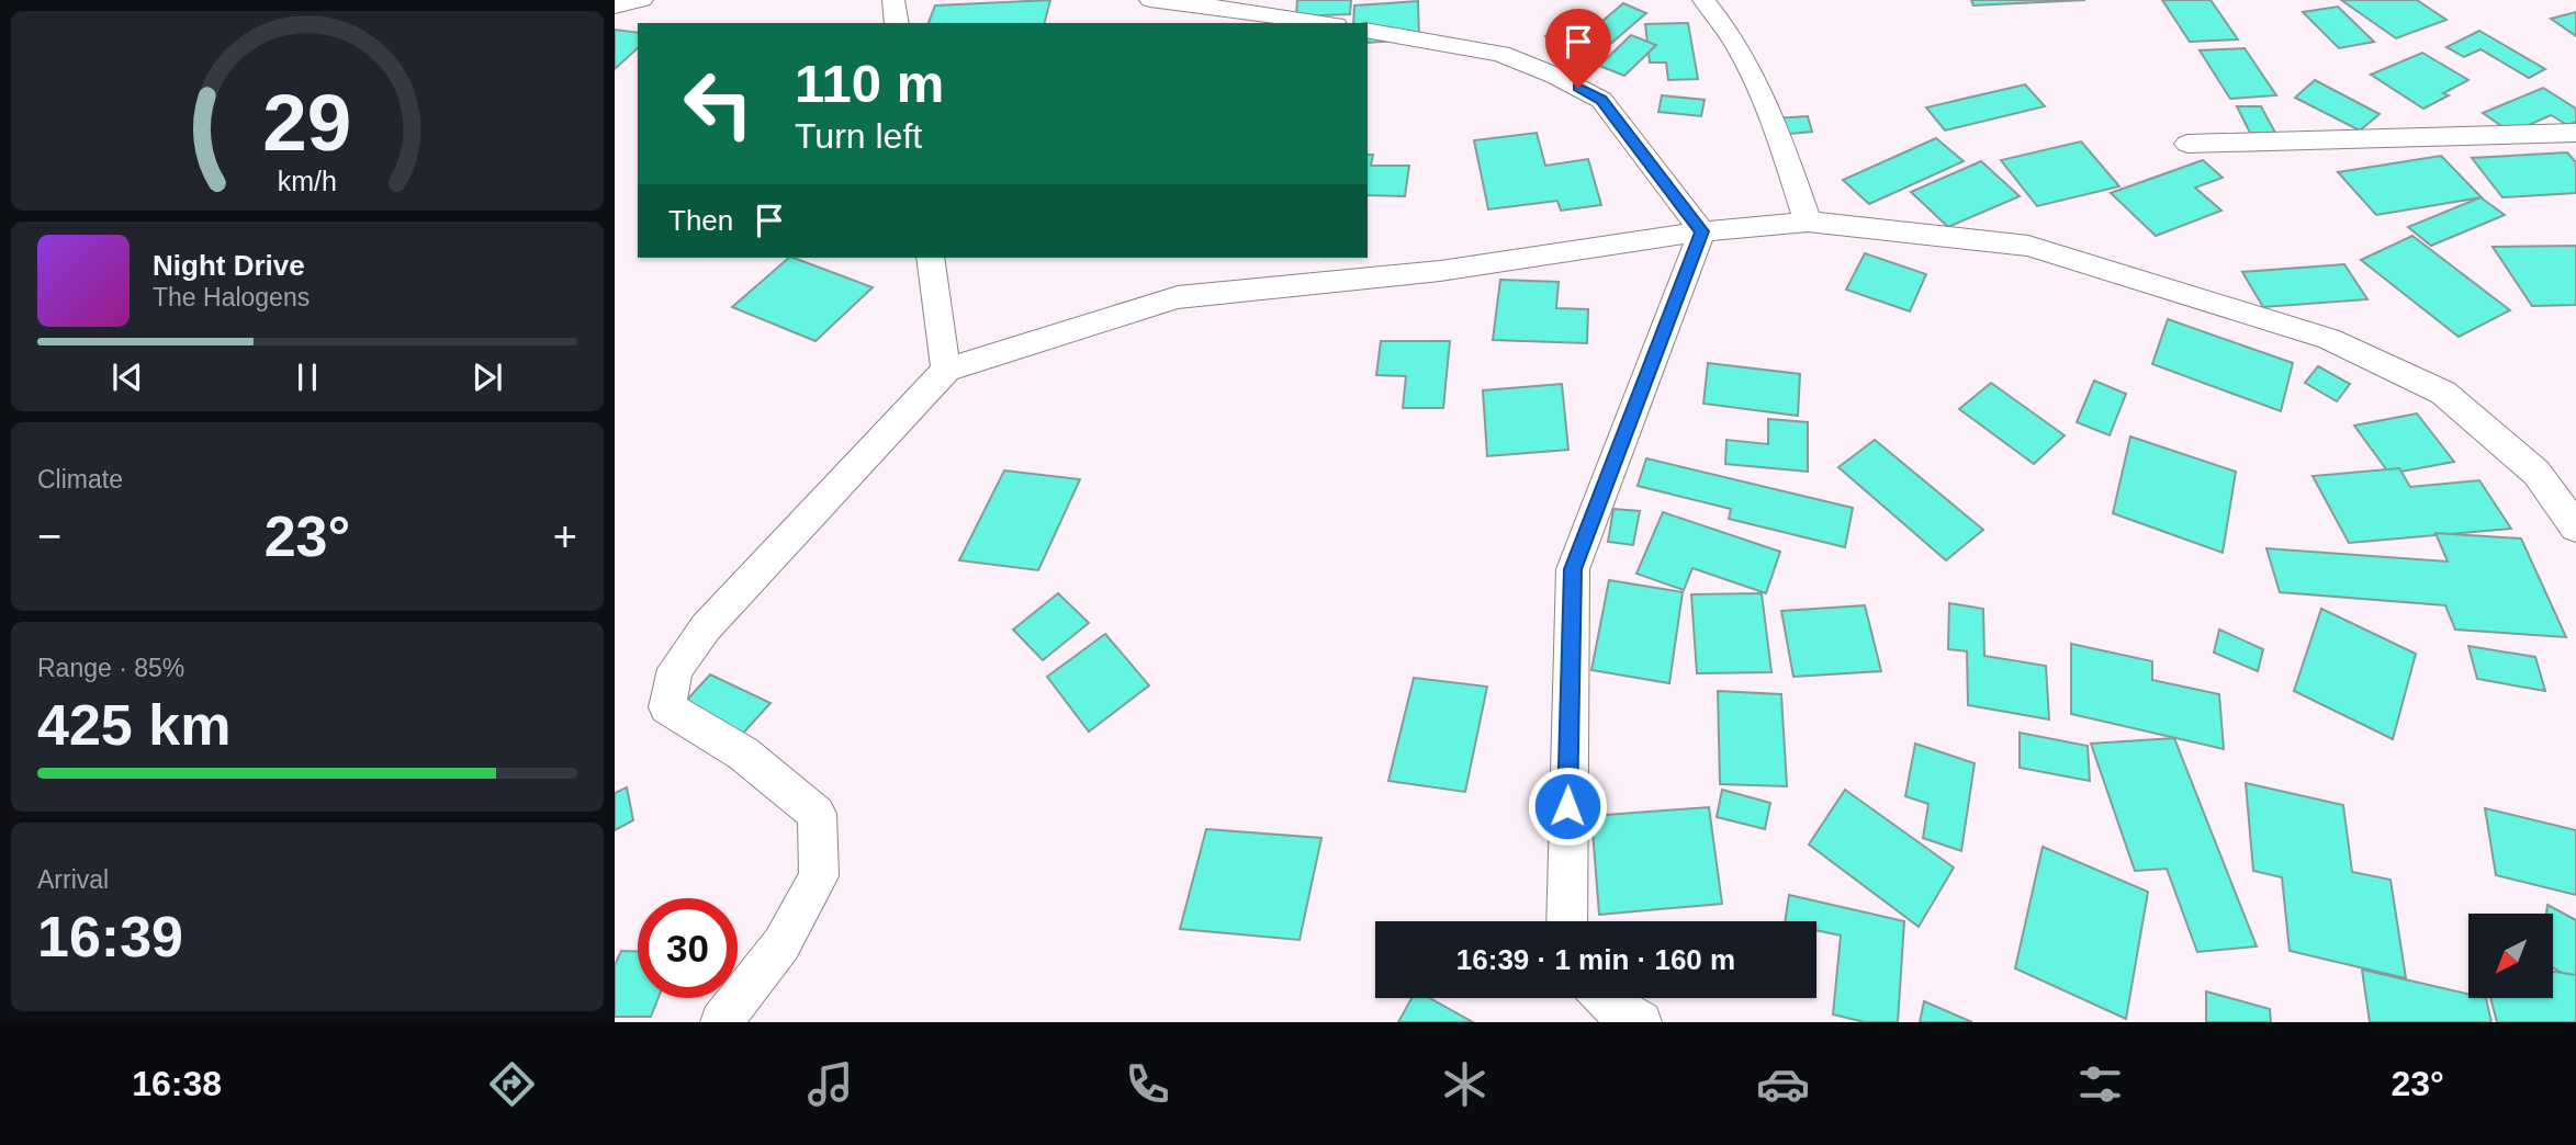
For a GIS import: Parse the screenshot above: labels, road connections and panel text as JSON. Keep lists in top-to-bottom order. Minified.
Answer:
{"north":"bottom left","page":{"turn":["110 m","Turn left"],"then":"Then","song":["Night Drive","The Halogens"],"tile":["Climate",["Range · 85%","425 km"],["Arrival","16:39"]],"heat":["−","23°","+"],"limit":"30","trip":"16:39 · 1 min · 160 m","tabs":["16:38","23°"],"gauge":["29","km/h"]}}
